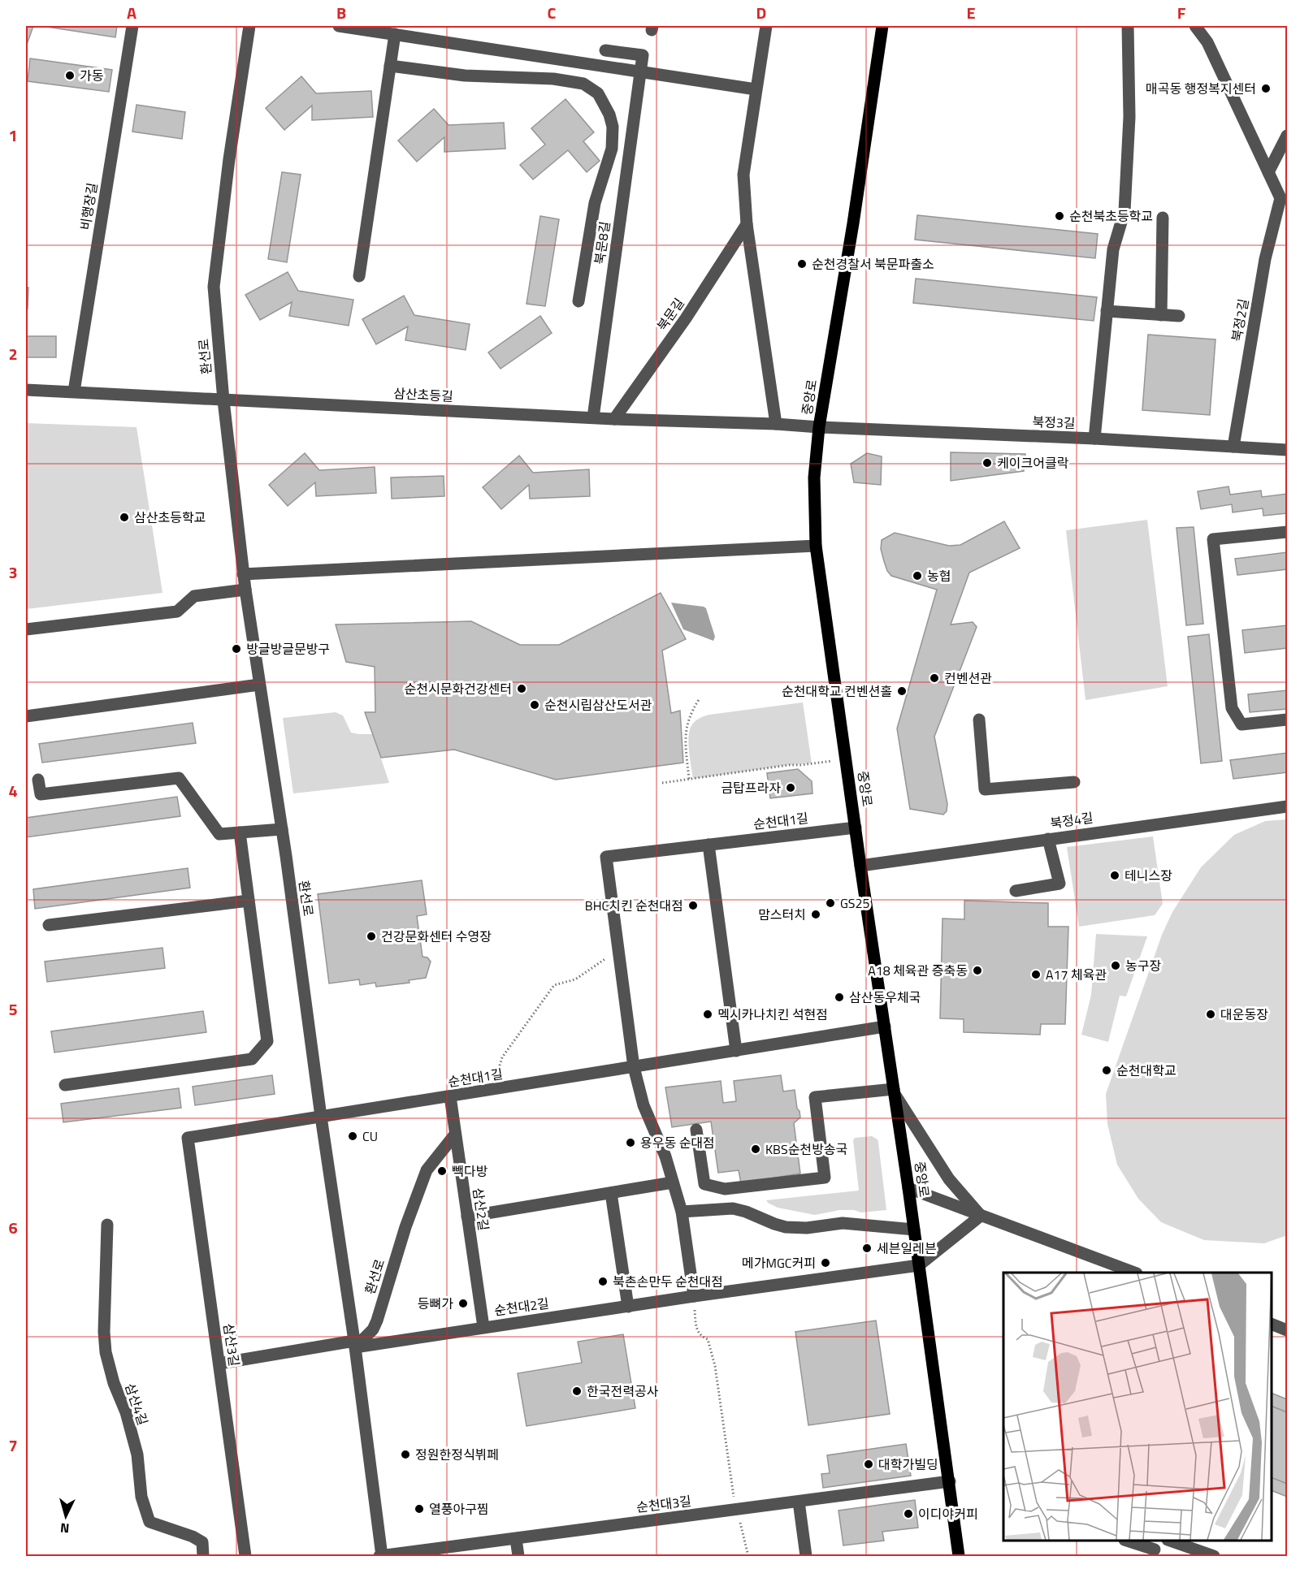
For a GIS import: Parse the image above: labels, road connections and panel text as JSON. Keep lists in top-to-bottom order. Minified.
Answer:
{"streets":{"main road":["중앙로"],"street":["비행장길","북문8길","북문길","북정2길","환선로","삼산초등길","북정3길","북정4길","순천대1길","삼산2길","순천대2길","삼산3길","삼산4길","순천대3길"]},"crossings":[["비행장길","삼산초등길"],["북문8길","삼산초등길"],["북문길","삼산초등길"],["북정2길","북정3길"],["환선로","삼산초등길"],["환선로","순천대1길"],["환선로","삼산2길"],["환선로","순천대2길"],["환선로","삼산3길"],["환선로","순천대3길"],["삼산초등길","중앙로"],["삼산초등길","북정3길"],["중앙로","북정3길"],["중앙로","북정4길"],["중앙로","순천대1길"],["중앙로","순천대2길"],["중앙로","순천대3길"],["순천대1길","삼산2길"],["순천대1길","삼산3길"],["삼산2길","순천대2길"]],"places":["가동","매곡동 행정복지센터","순천북초등학교","순천경찰서 북문파출소","케이크어클락","삼산초등학교","농협","방글방글문방구","컨벤션관","순천시문화건강센터","순천대학교 컨벤션홀","순천시립삼산도서관","금탑프라자","테니스장","GS25","BHC치킨 순천대점","맘스터치","건강문화센터 수영장","농구장","A18 체육관 증축동","A17 체육관","삼산동우체국","멕시카나치킨 석현점","대운동장","순천대학교","CU","용우동 순대점","KBS순천방송국","빽다방","세븐일레븐","메가MGC커피","북촌손만두 순천대점","등뼈가","한국전력공사","정원한정식뷔페","대학가빌딩","열풍아구찜","이디야커피"],"north":"bottom","grid":{"columns":["A","B","C","D","E","F"],"rows":["1","2","3","4","5","6","7"]}}
